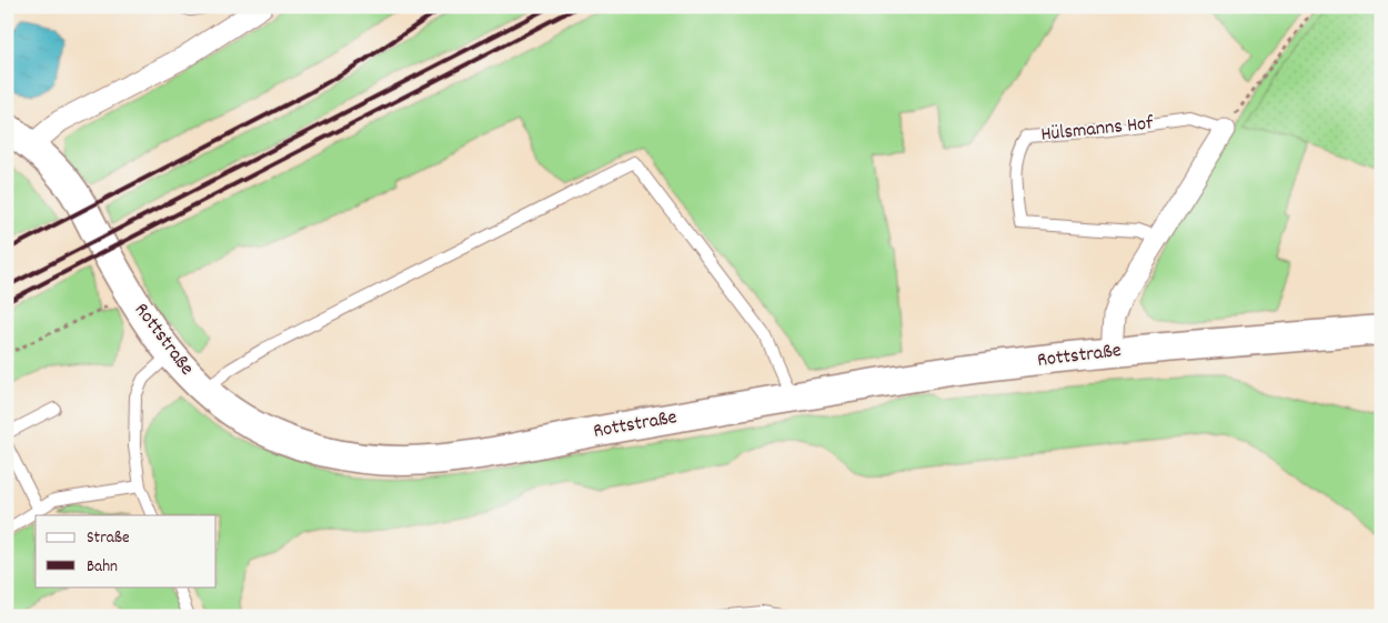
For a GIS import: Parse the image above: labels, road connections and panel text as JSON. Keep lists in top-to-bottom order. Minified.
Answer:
{"streets":{"street":["Rottstraße"],"lane":["Hülsmanns Hof"]},"legend":["Straße","Bahn"]}
